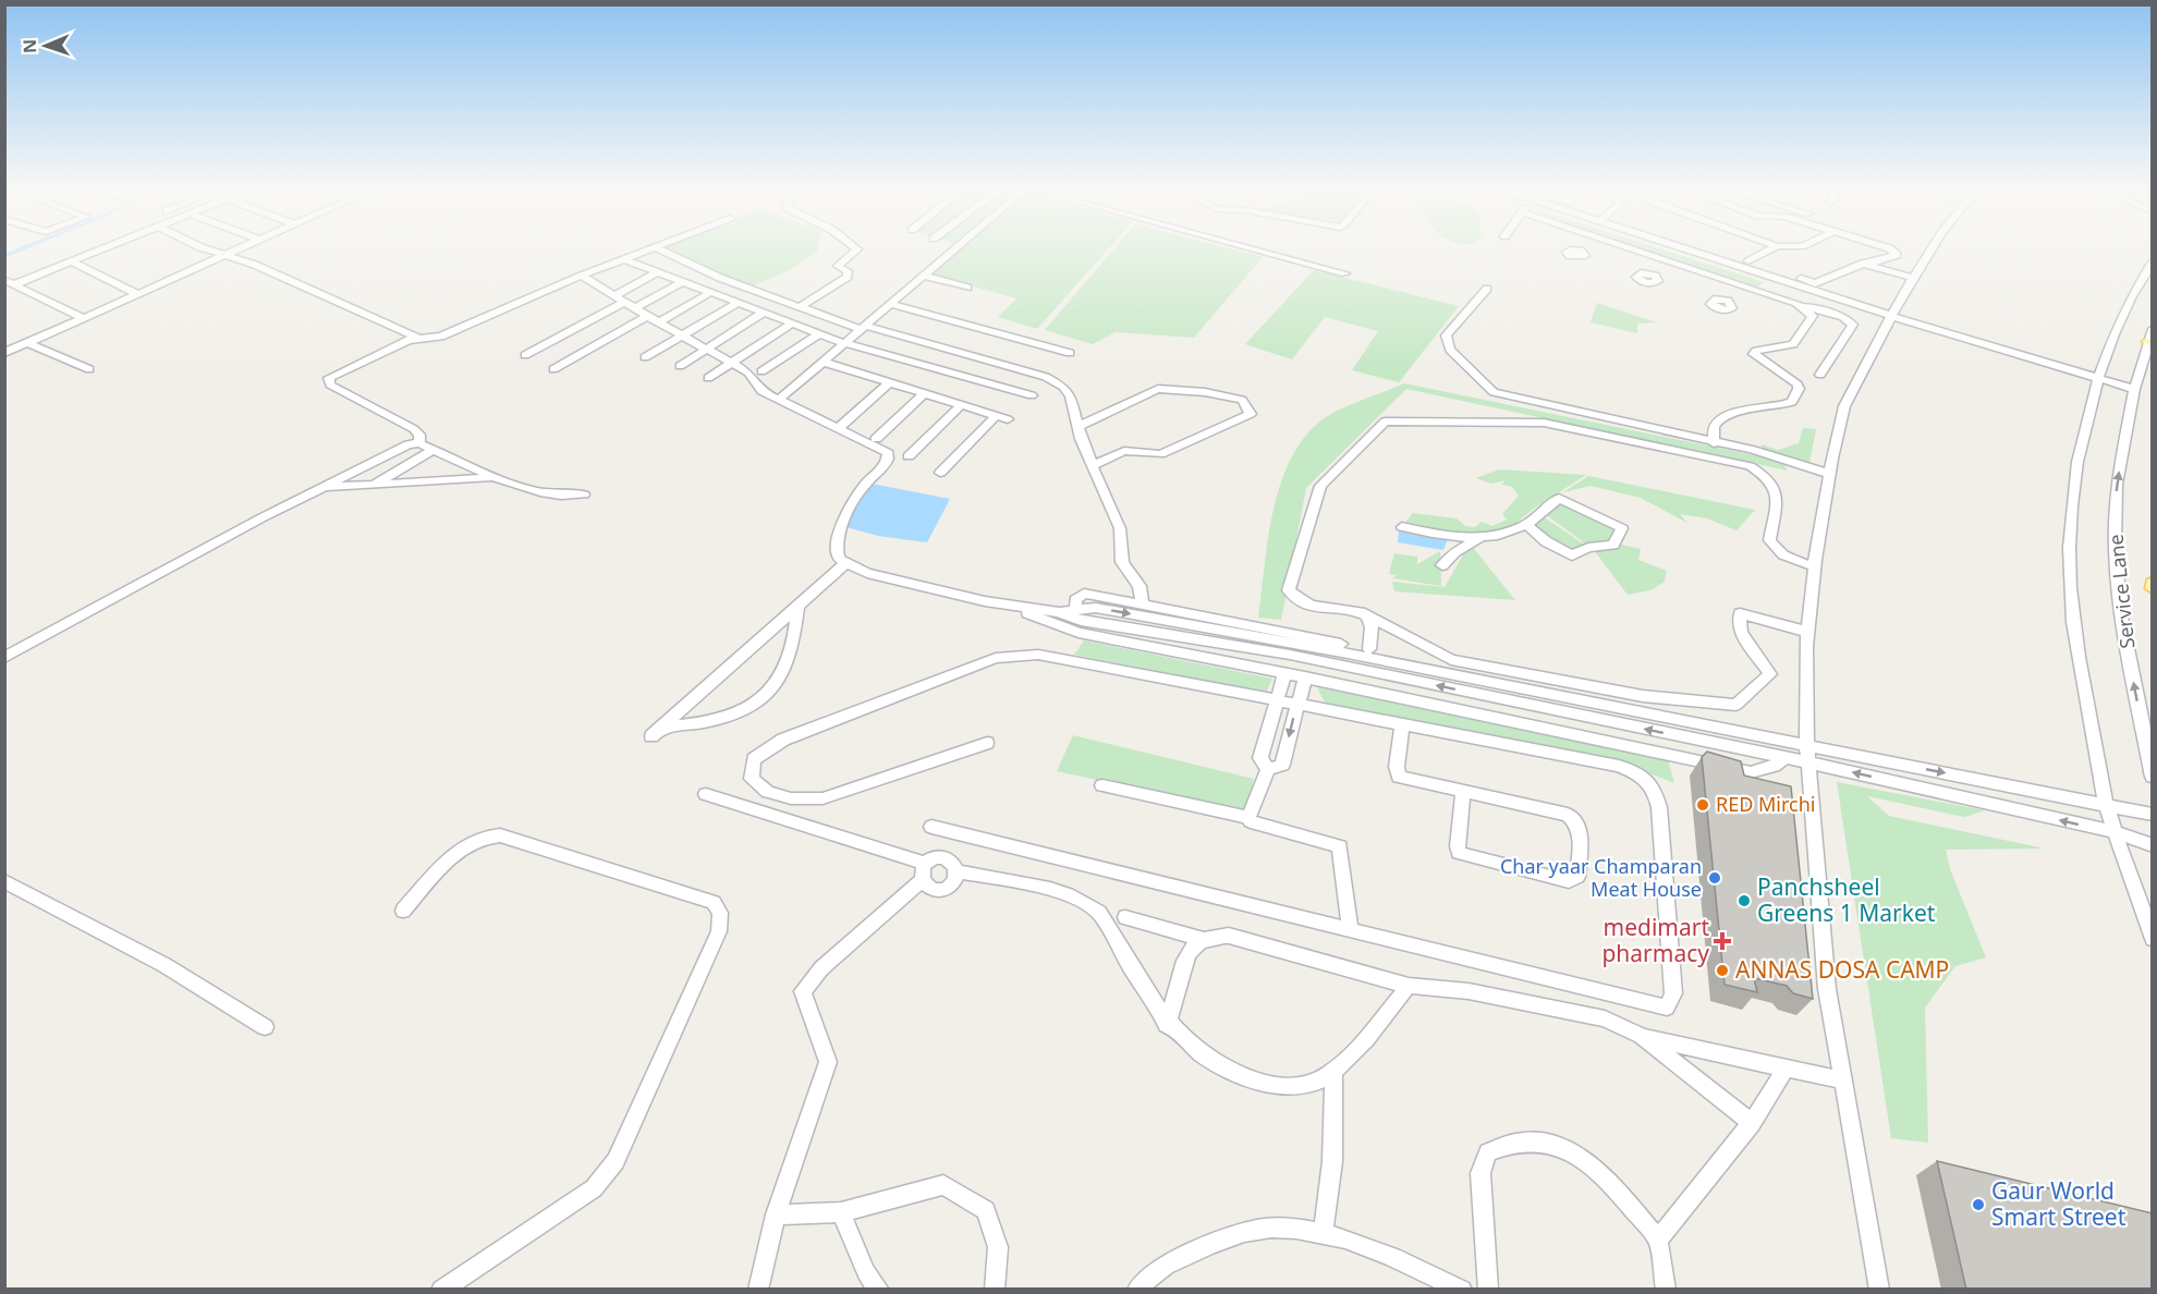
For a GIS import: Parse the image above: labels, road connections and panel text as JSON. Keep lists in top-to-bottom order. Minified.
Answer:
{"streets":{"street":["Service Lane"]},"places":{"other":["RED Mirchi","Char yaar Champaran Meat House","Panchsheel Greens 1 Market","ANNAS DOSA CAMP","Gaur World Smart Street"],"health":["medimart pharmacy"]},"north":"left"}
